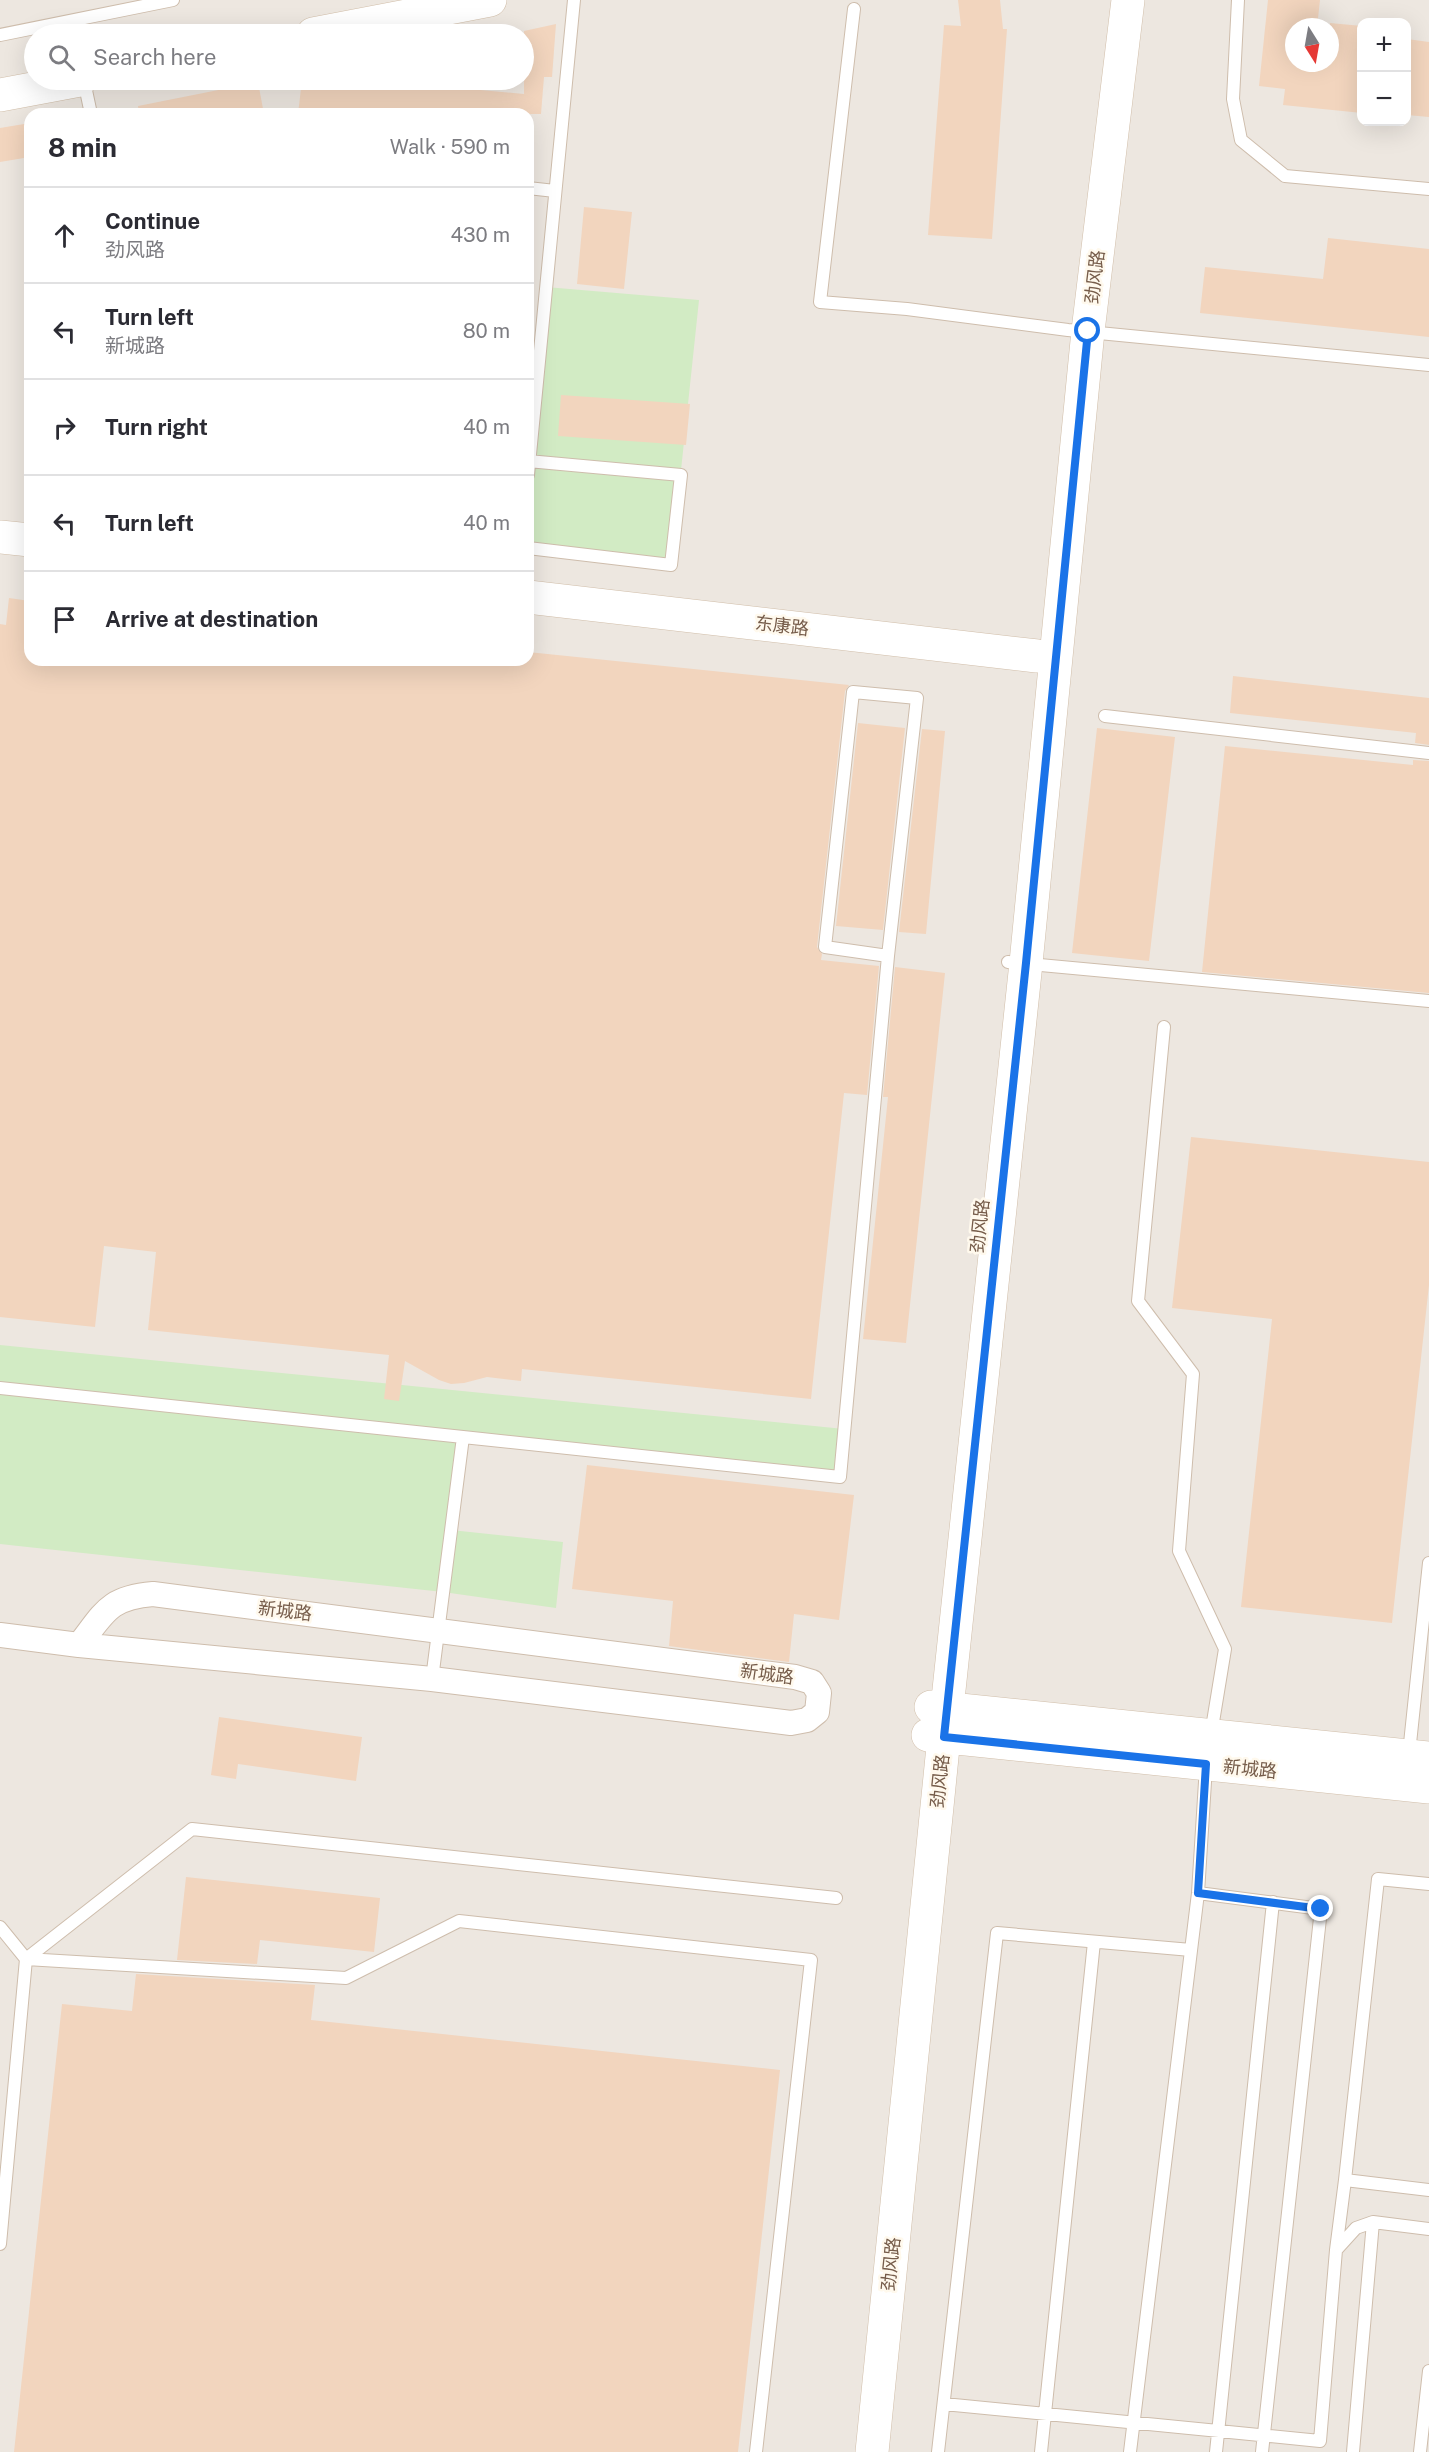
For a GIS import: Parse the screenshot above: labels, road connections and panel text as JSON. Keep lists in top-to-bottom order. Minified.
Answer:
{"streets":{"street":["劲风路","东康路","新城路"]},"crossings":[["劲风路","东康路"],["劲风路","新城路"]],"north":"bottom","page":{"map_buttons":["+","−"],"search":"Search here","heading":["8 min","Walk · 590 m"],"list":[["Continue","劲风路","430 m"],["Turn left","新城路","80 m"],["Turn right","40 m"],["Turn left","40 m"],"Arrive at destination"]}}
